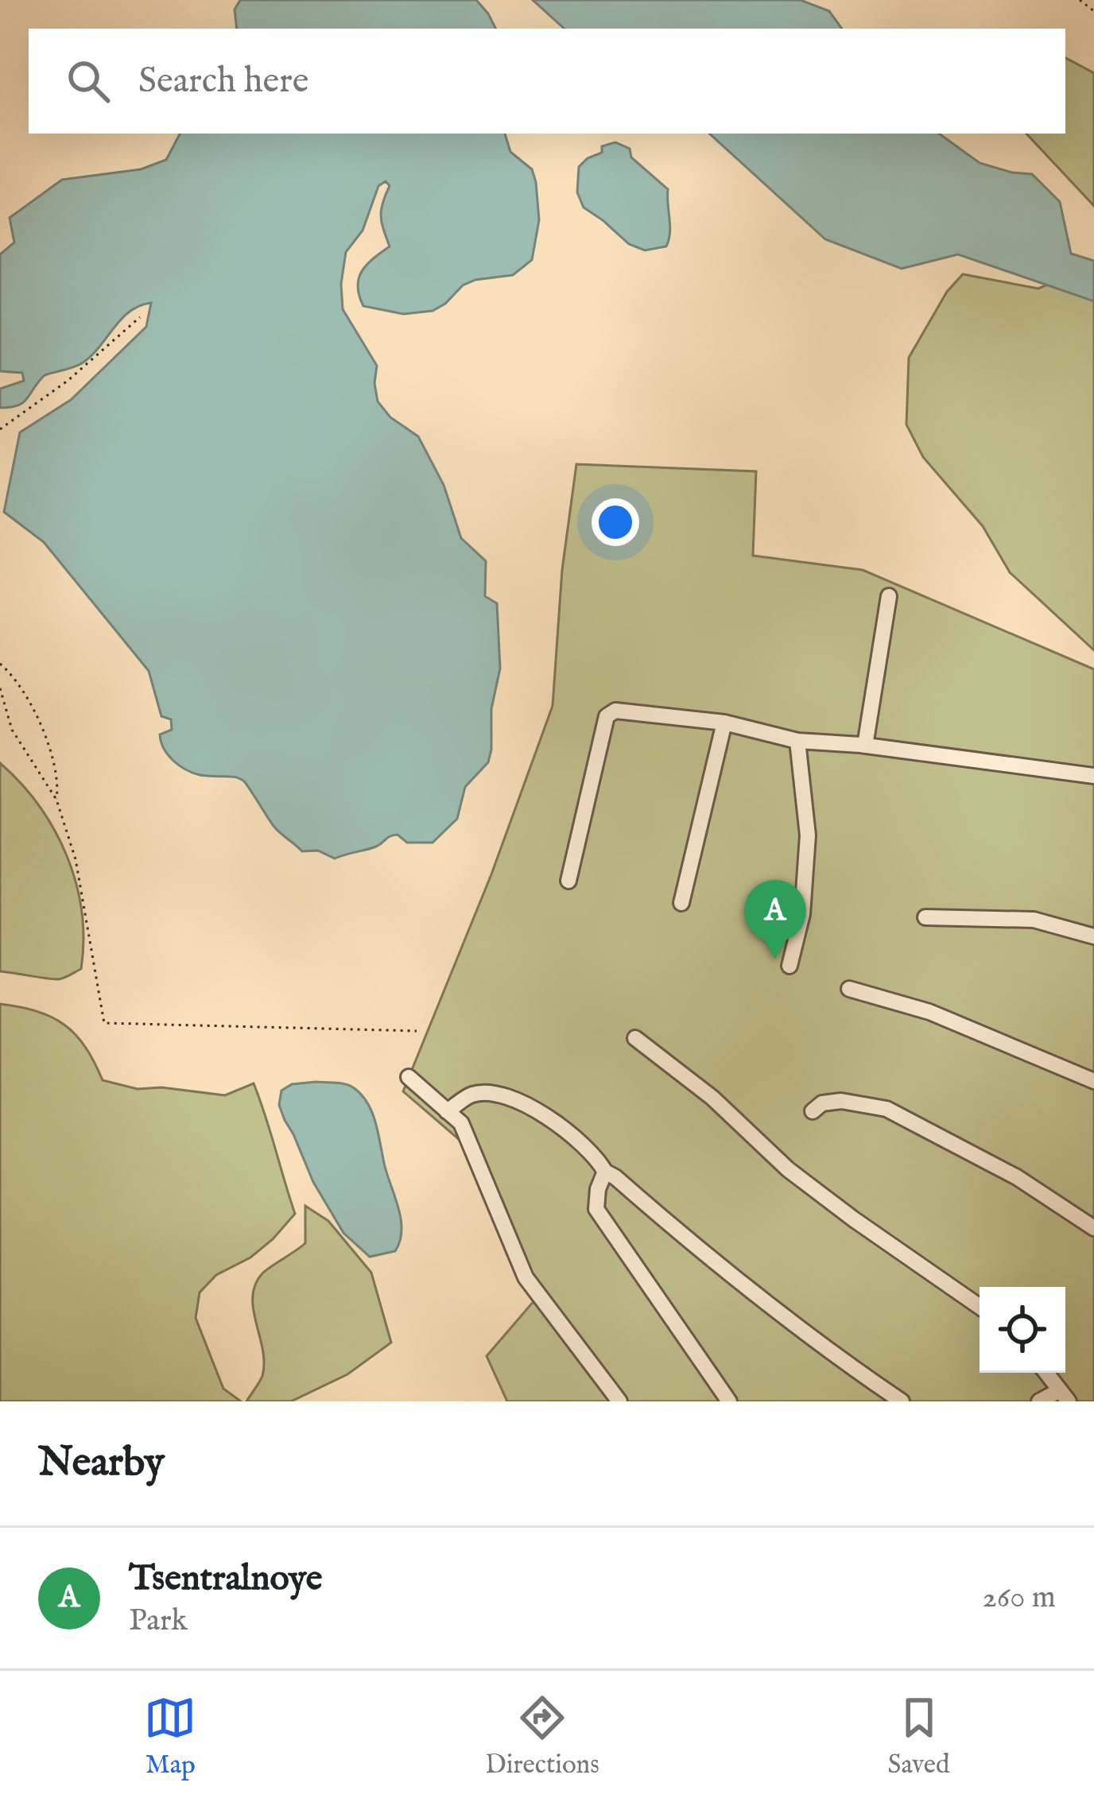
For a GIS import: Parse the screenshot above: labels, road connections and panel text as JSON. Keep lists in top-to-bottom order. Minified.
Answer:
{"page":{"search":"Search here","pins":"A","heading":"Nearby","list":[{"mark":"A","name":"Tsentralnoye","note":"Park","value":"260 m"}],"nav":["Map","Directions","Saved"]}}
